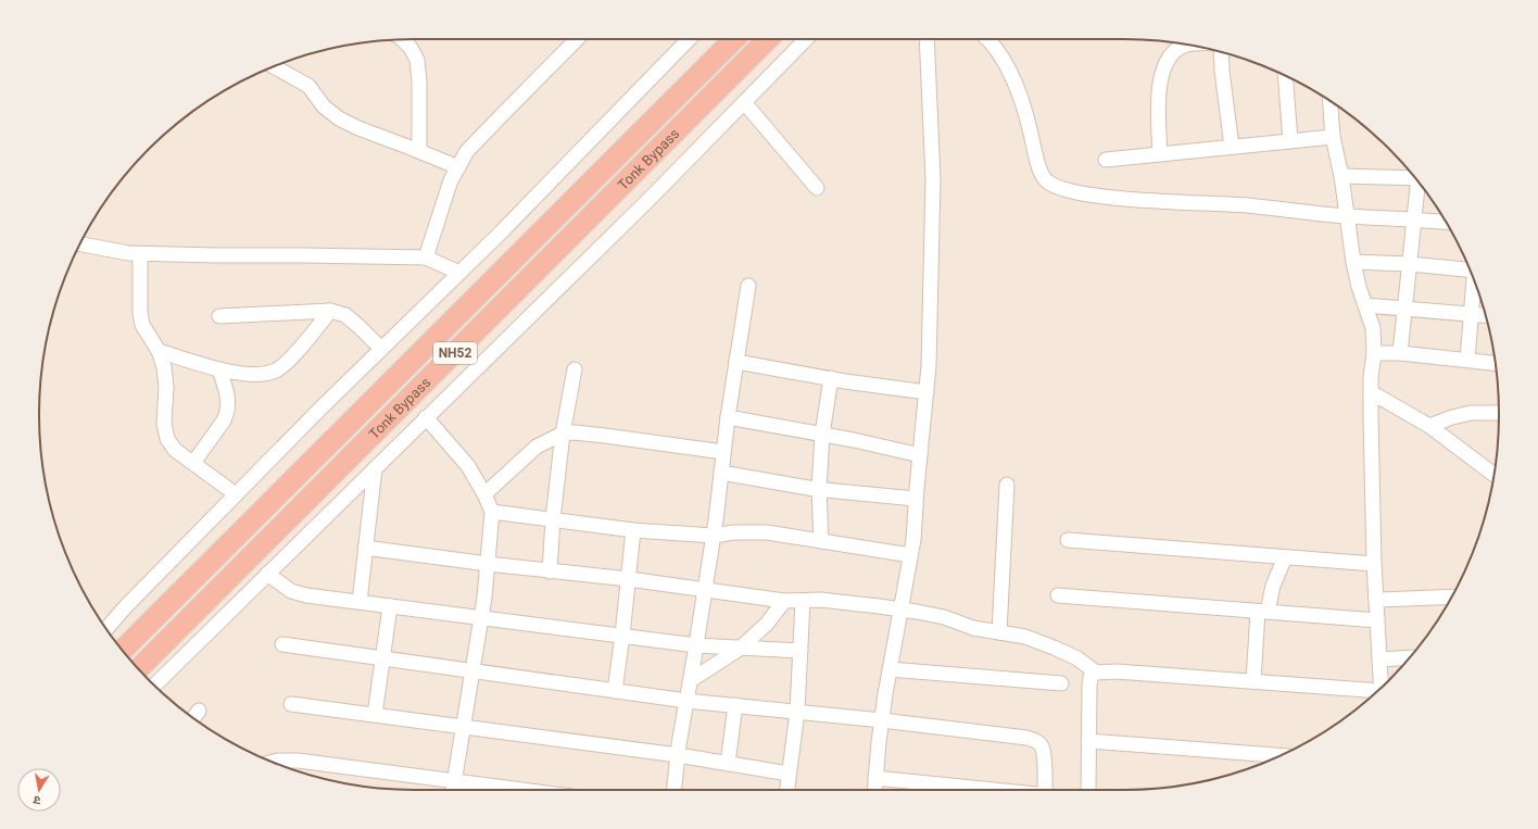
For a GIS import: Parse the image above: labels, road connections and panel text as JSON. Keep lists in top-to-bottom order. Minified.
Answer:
{"streets":{"highway":["Tonk Bypass","NH52"]},"north":"bottom"}
